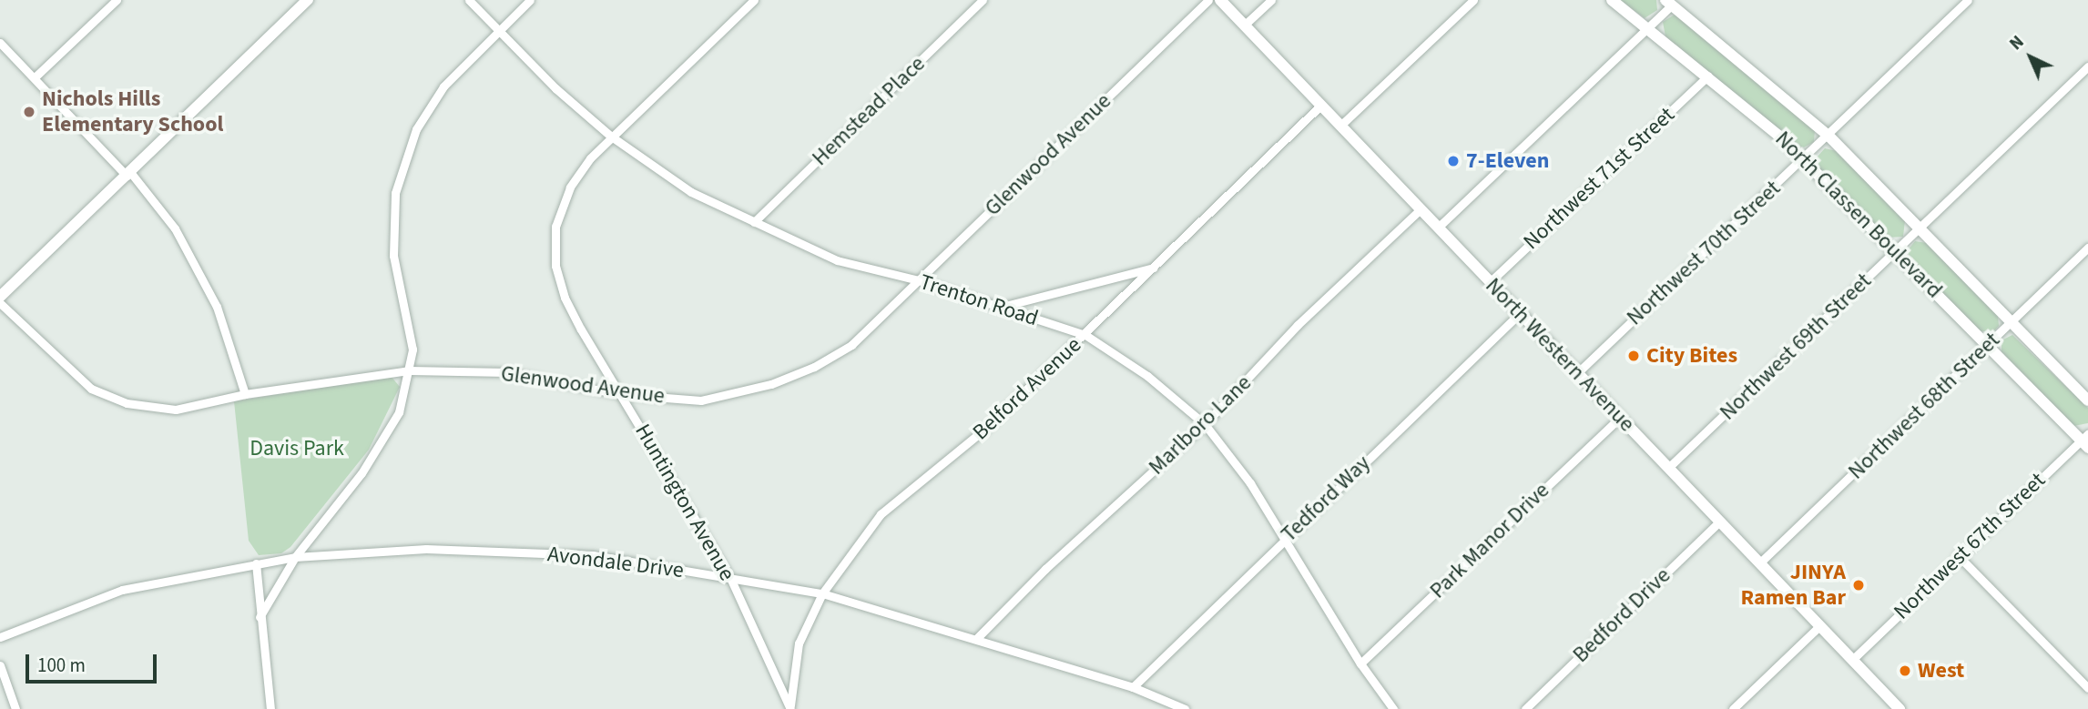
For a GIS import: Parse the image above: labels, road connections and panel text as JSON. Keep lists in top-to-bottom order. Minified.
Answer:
{"streets":{"street":["Hemstead Place","Glenwood Avenue","Northwest 71st Street","North Classen Boulevard","Northwest 70th Street","Trenton Road","Northwest 69th Street","North Western Avenue","Belford Avenue","Northwest 68th Street","Marlboro Lane","Tedford Way","Huntington Avenue","Park Manor Drive","Northwest 67th Street","Avondale Drive","Bedford Drive"]},"crossings":[["Hemstead Place","Trenton Road"],["Glenwood Avenue","Trenton Road"],["Glenwood Avenue","Huntington Avenue"],["Northwest 71st Street","North Classen Boulevard"],["Northwest 71st Street","North Western Avenue"],["North Classen Boulevard","Northwest 70th Street"],["North Classen Boulevard","Northwest 69th Street"],["North Classen Boulevard","Northwest 68th Street"],["North Classen Boulevard","Northwest 67th Street"],["Northwest 70th Street","North Western Avenue"],["Trenton Road","Belford Avenue"],["Trenton Road","Marlboro Lane"],["Trenton Road","Tedford Way"],["Trenton Road","Huntington Avenue"],["Trenton Road","Park Manor Drive"],["Northwest 69th Street","North Western Avenue"],["North Western Avenue","Belford Avenue"],["North Western Avenue","Northwest 68th Street"],["North Western Avenue","Marlboro Lane"],["North Western Avenue","Tedford Way"],["North Western Avenue","Park Manor Drive"],["North Western Avenue","Northwest 67th Street"],["North Western Avenue","Bedford Drive"],["Belford Avenue","Huntington Avenue"],["Belford Avenue","Avondale Drive"],["Marlboro Lane","Avondale Drive"],["Tedford Way","Avondale Drive"],["Huntington Avenue","Avondale Drive"]],"parks":["Davis Park"],"places":["Nichols Hills Elementary School","7-Eleven","City Bites","JINYA Ramen Bar","West"],"scale_bar":"100 m","north":"top left"}
